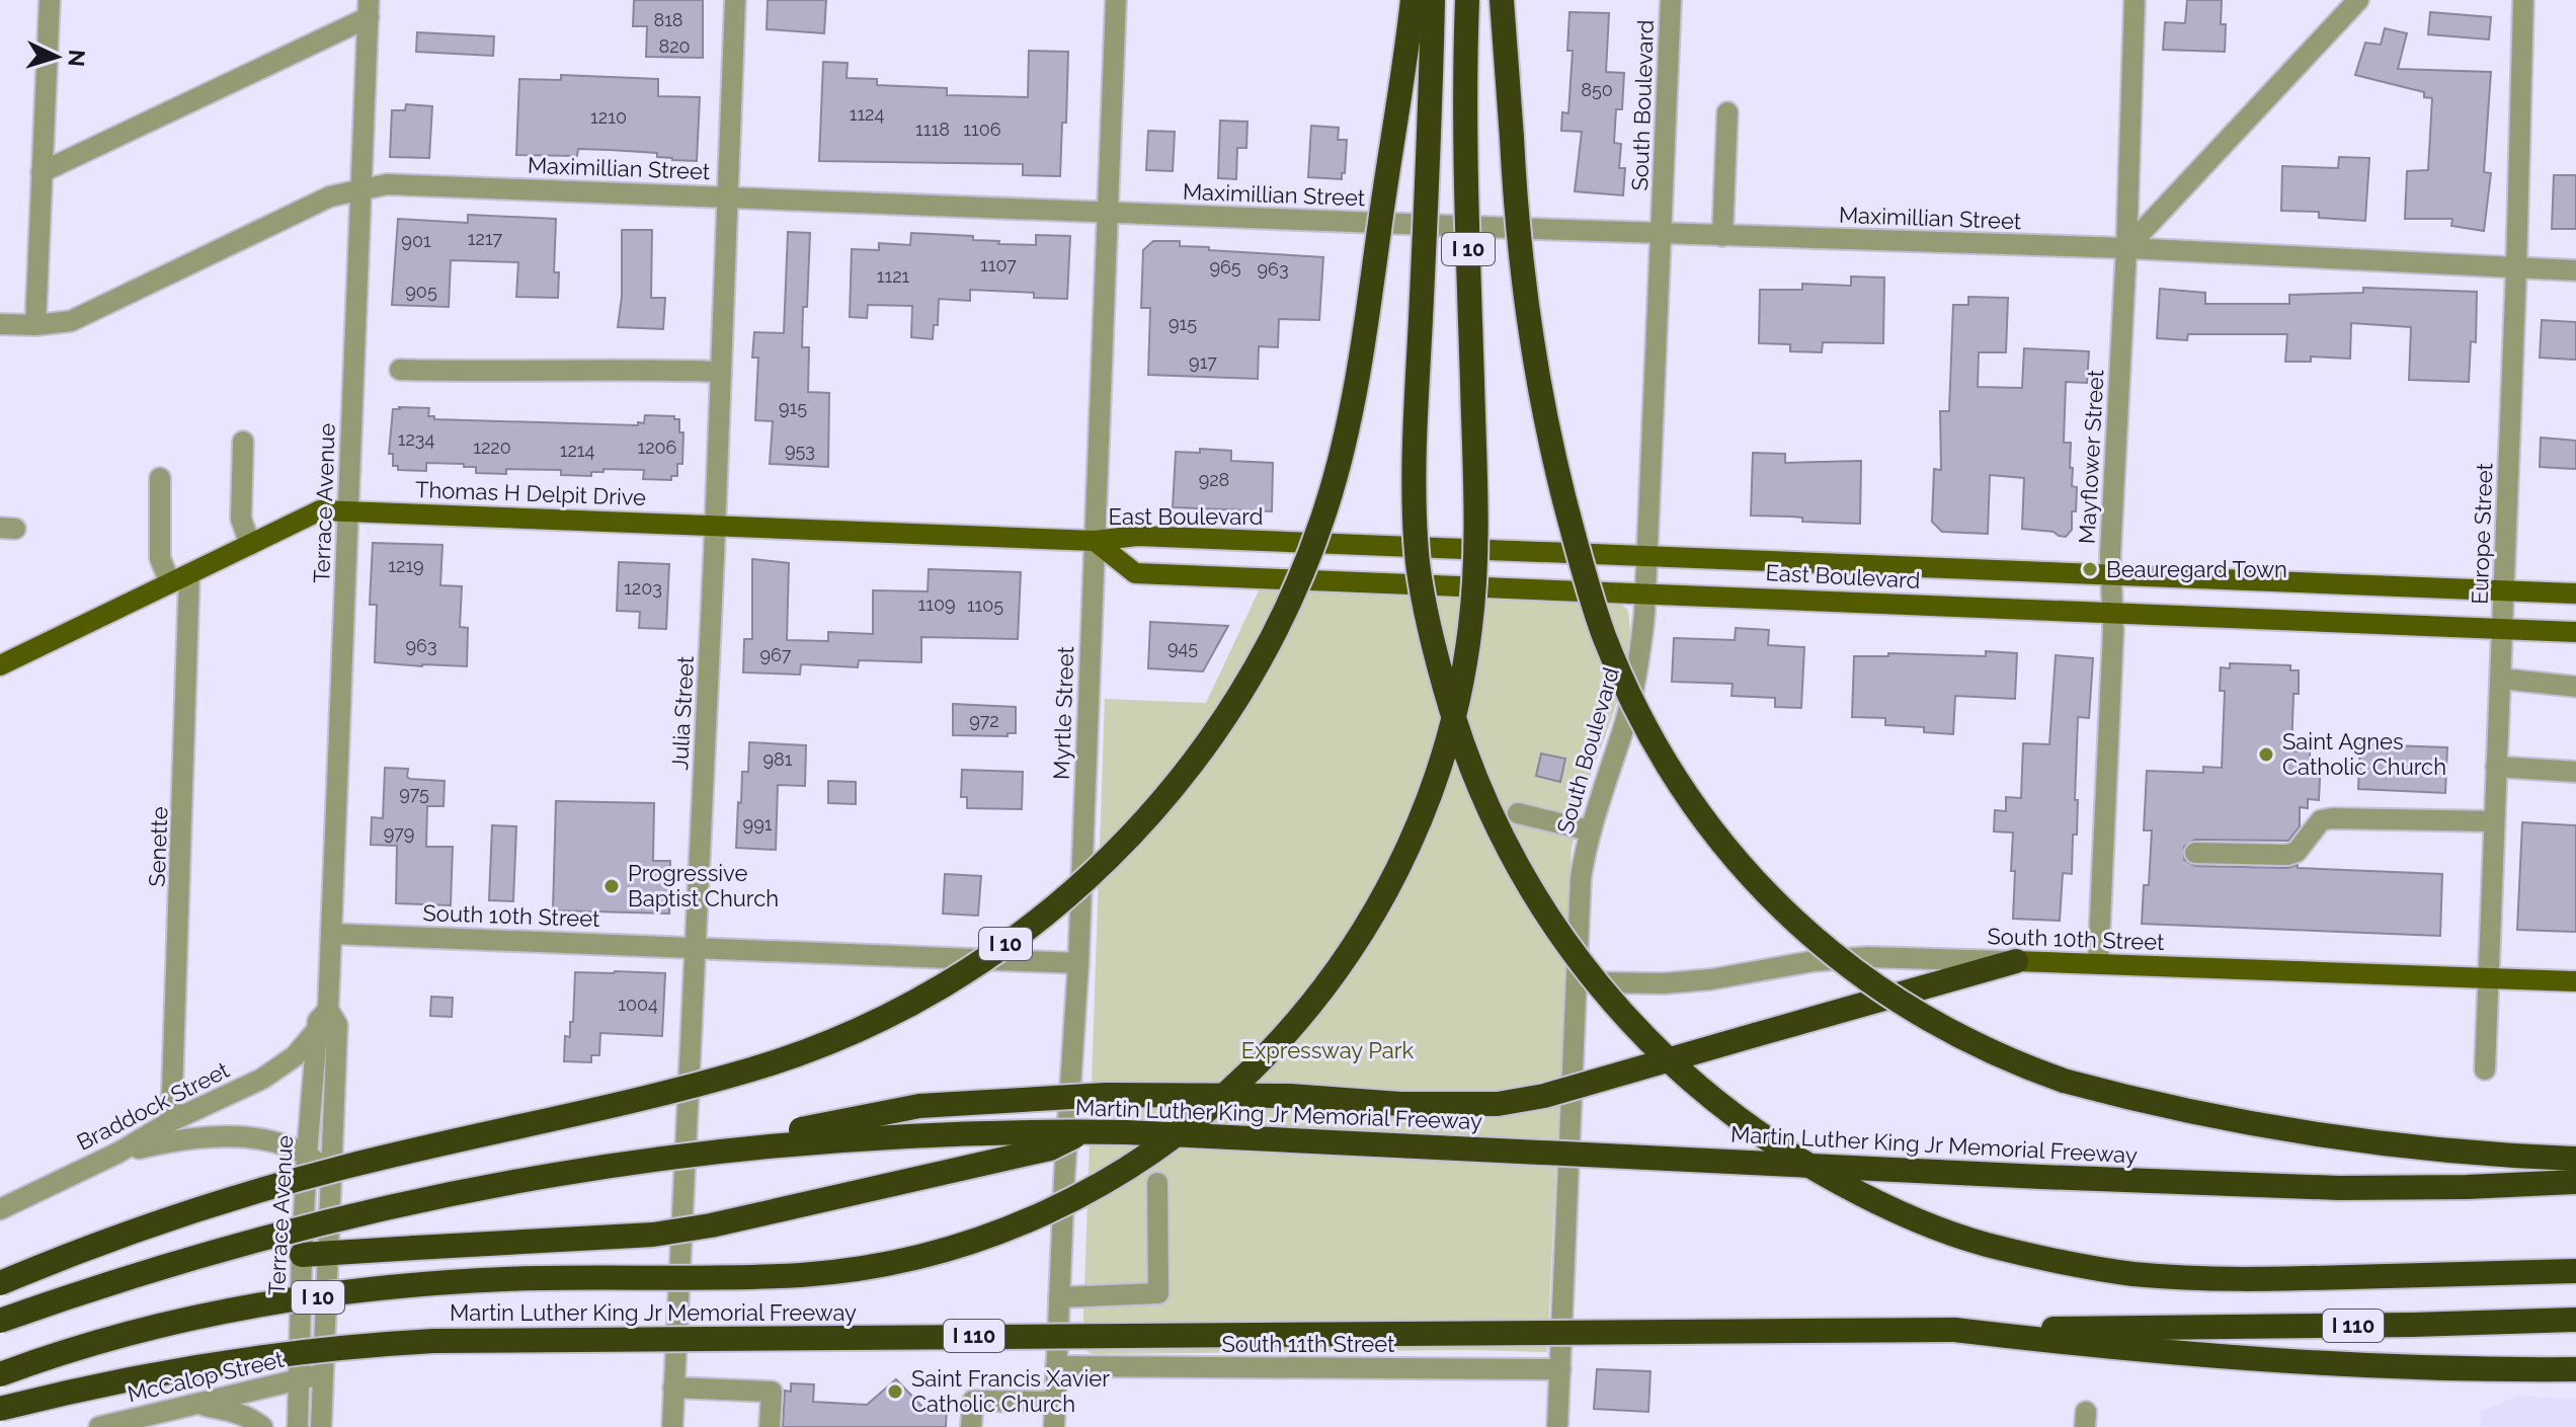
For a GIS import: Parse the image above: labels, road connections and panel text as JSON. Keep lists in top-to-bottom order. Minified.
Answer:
{"streets":{"highway":["I 10","Martin Luther King Jr Memorial Freeway","I 110"],"main road":["Thomas H Delpit Drive","East Boulevard","South 10th Street"],"street":["South Boulevard","Maximillian Street","Mayflower Street","Terrace Avenue","Europe Street","Julia Street","Myrtle Street","Senette","Braddock Street","South 11th Street","McCalop Street"]},"crossings":[["South Boulevard","Maximillian Street"],["South Boulevard","East Boulevard"],["South Boulevard","South 10th Street"],["South Boulevard","South 11th Street"],["Maximillian Street","Mayflower Street"],["Maximillian Street","Terrace Avenue"],["Maximillian Street","Europe Street"],["Maximillian Street","Julia Street"],["Maximillian Street","Myrtle Street"],["Mayflower Street","East Boulevard"],["Mayflower Street","South 10th Street"],["Thomas H Delpit Drive","Terrace Avenue"],["Thomas H Delpit Drive","East Boulevard"],["Thomas H Delpit Drive","Julia Street"],["Thomas H Delpit Drive","Myrtle Street"],["Thomas H Delpit Drive","Senette"],["Terrace Avenue","South 10th Street"],["Terrace Avenue","Braddock Street"],["Terrace Avenue","McCalop Street"],["East Boulevard","Europe Street"],["East Boulevard","Myrtle Street"],["Europe Street","South 10th Street"],["Julia Street","South 10th Street"],["Myrtle Street","South 10th Street"],["Myrtle Street","South 11th Street"],["Senette","Braddock Street"],["Martin Luther King Jr Memorial Freeway","I 110"]],"parks":["Expressway Park"],"places":["Beauregard Town","Saint Agnes Catholic Church","Progressive Baptist Church","Saint Francis Xavier Catholic Church"],"house_numbers":["818","820","850","1124","1210","1118","1106","1217","901","1107","965","963","1121","905","915","917","915","1234","1220","1206","1214","953","928","1219","1203","1109","1105","963","945","967","972","981","975","991","979","1004"],"north":"right"}
